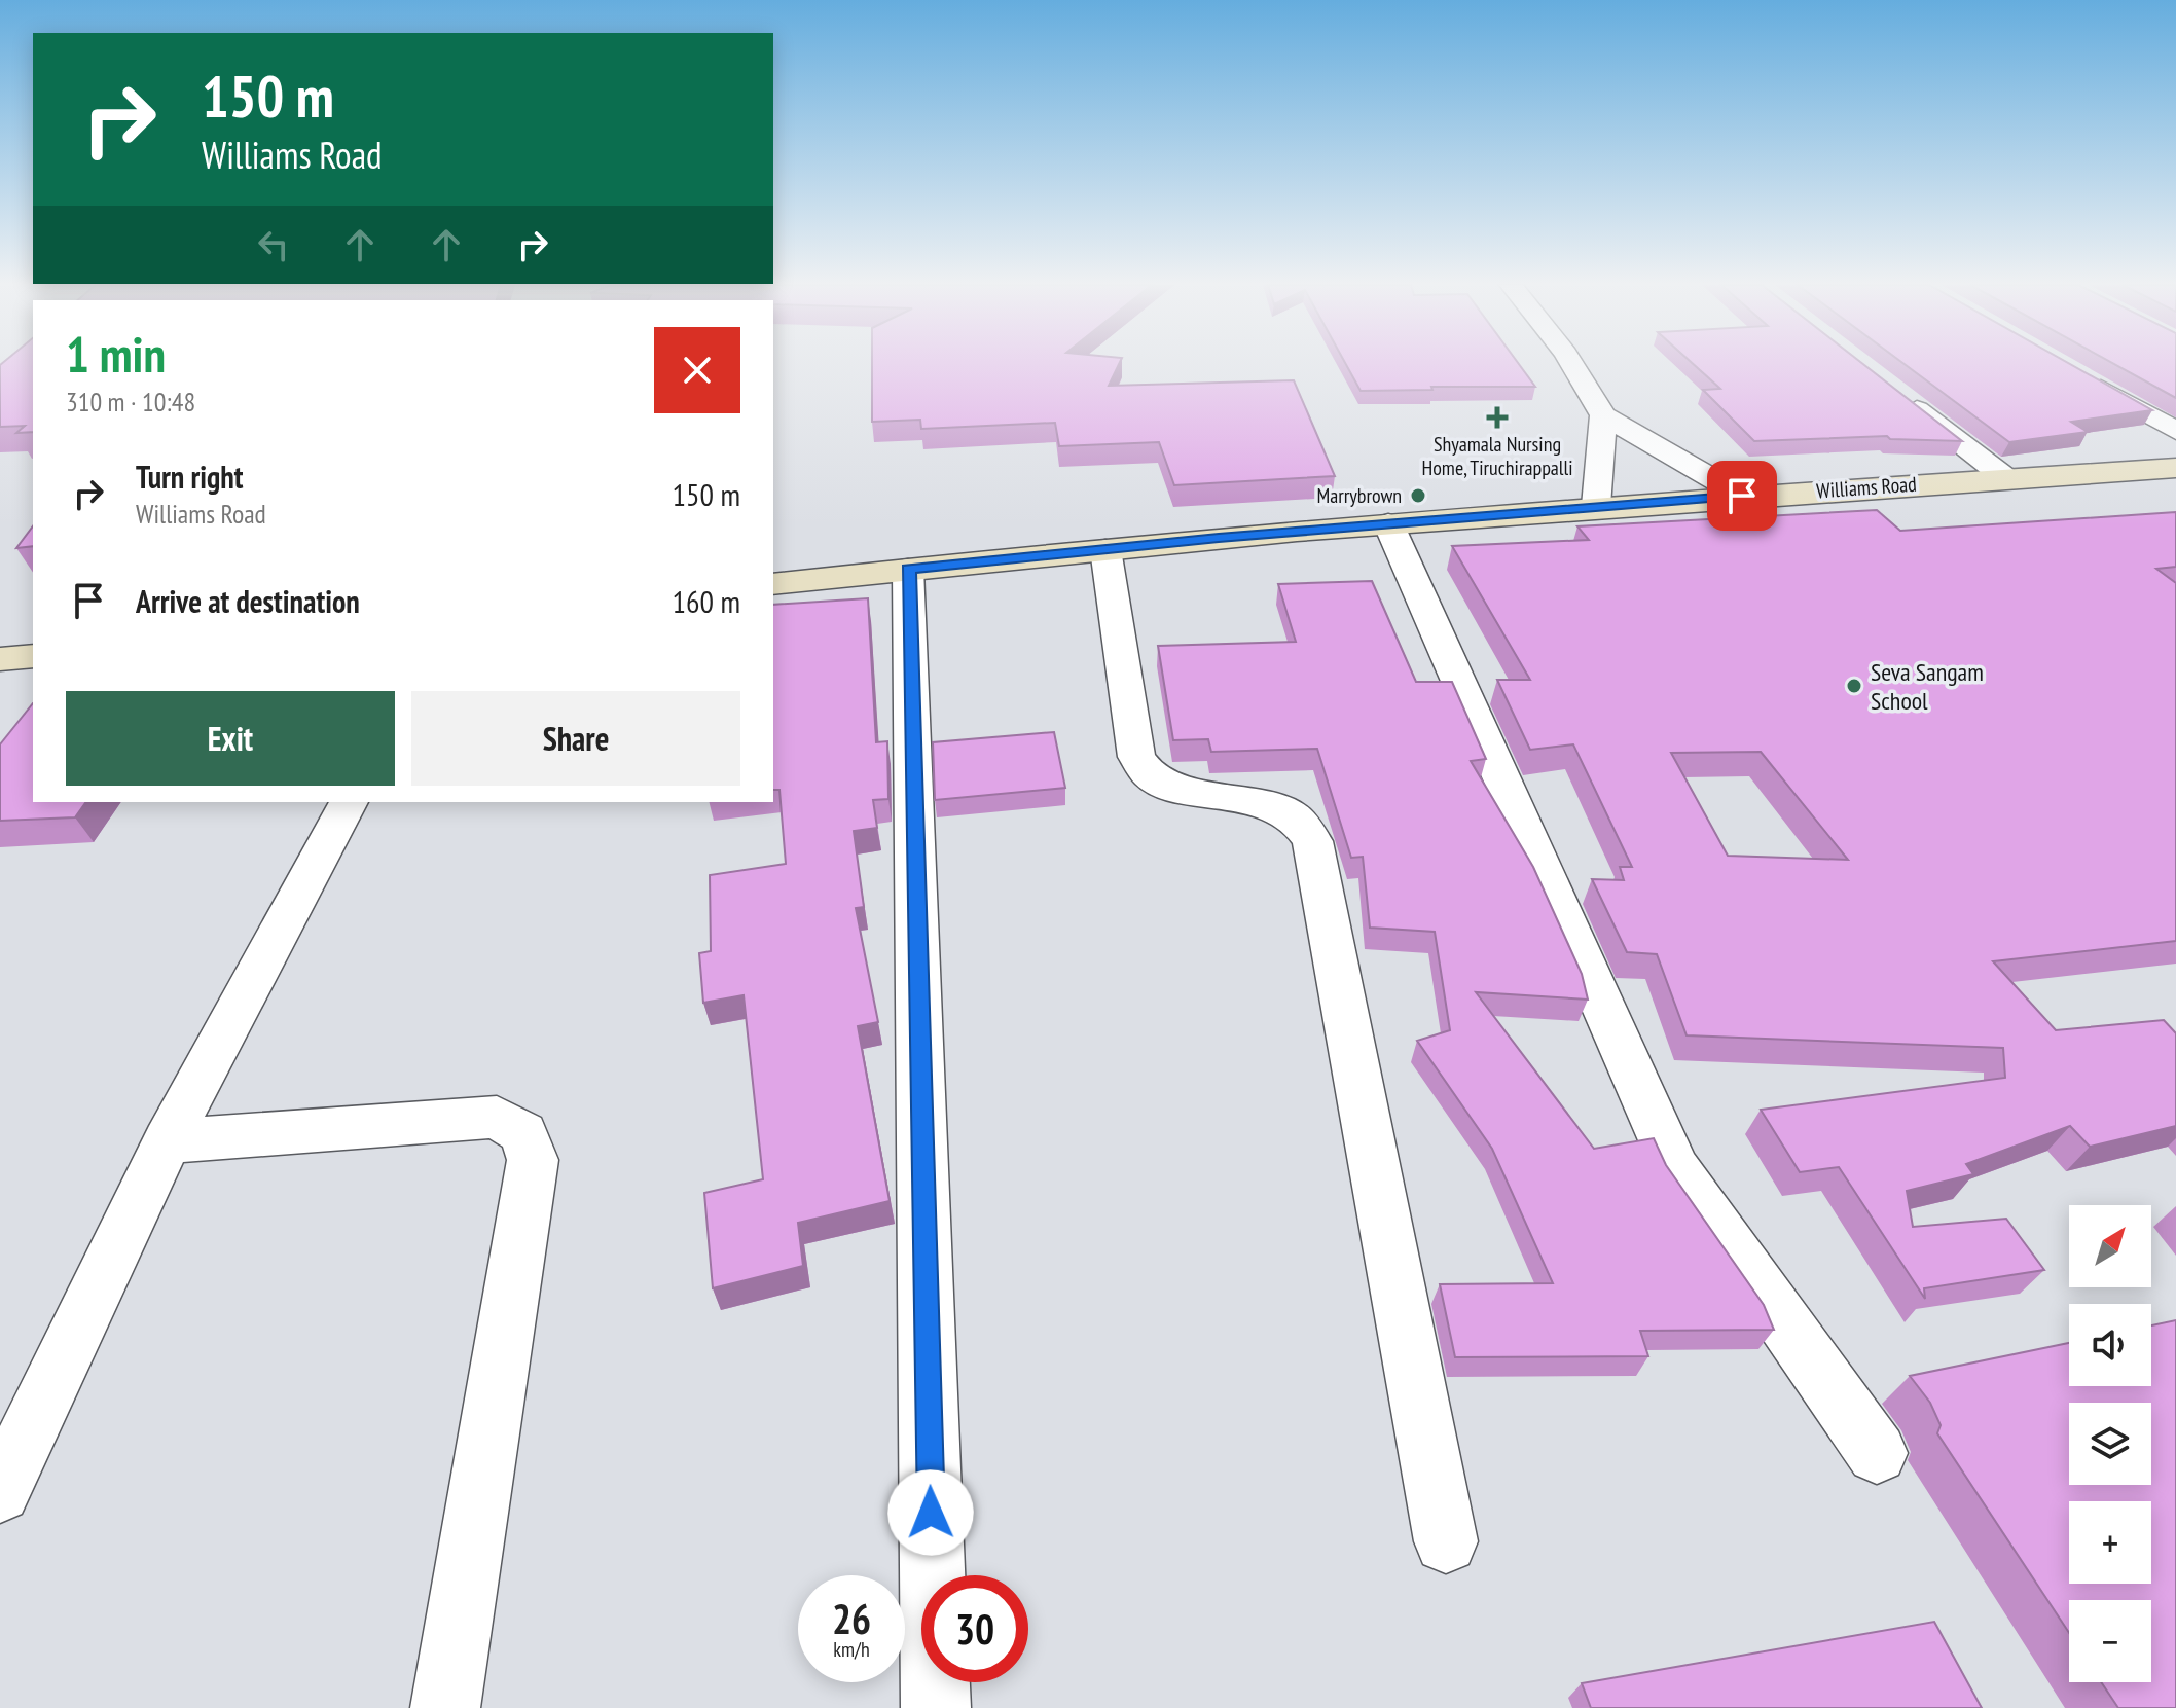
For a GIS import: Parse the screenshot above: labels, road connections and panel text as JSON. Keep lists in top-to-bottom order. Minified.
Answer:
{"streets":{"street":["Williams Road"]},"places":{"health":["Shyamala Nursing Home, Tiruchirappalli"],"other":["Marrybrown","Seva Sangam School"]},"north":"top right","page":{"turn":["150 m","Williams Road"],"heading":["1 min","310 m · 10:48"],"list":[{"name":"Turn right","note":"Williams Road","value":"150 m"},{"name":"Arrive at destination","value":"160 m"}],"buttons":["Exit","Share"],"map_buttons":["+","−"],"speed":"26 km/h","limit":"30"}}
